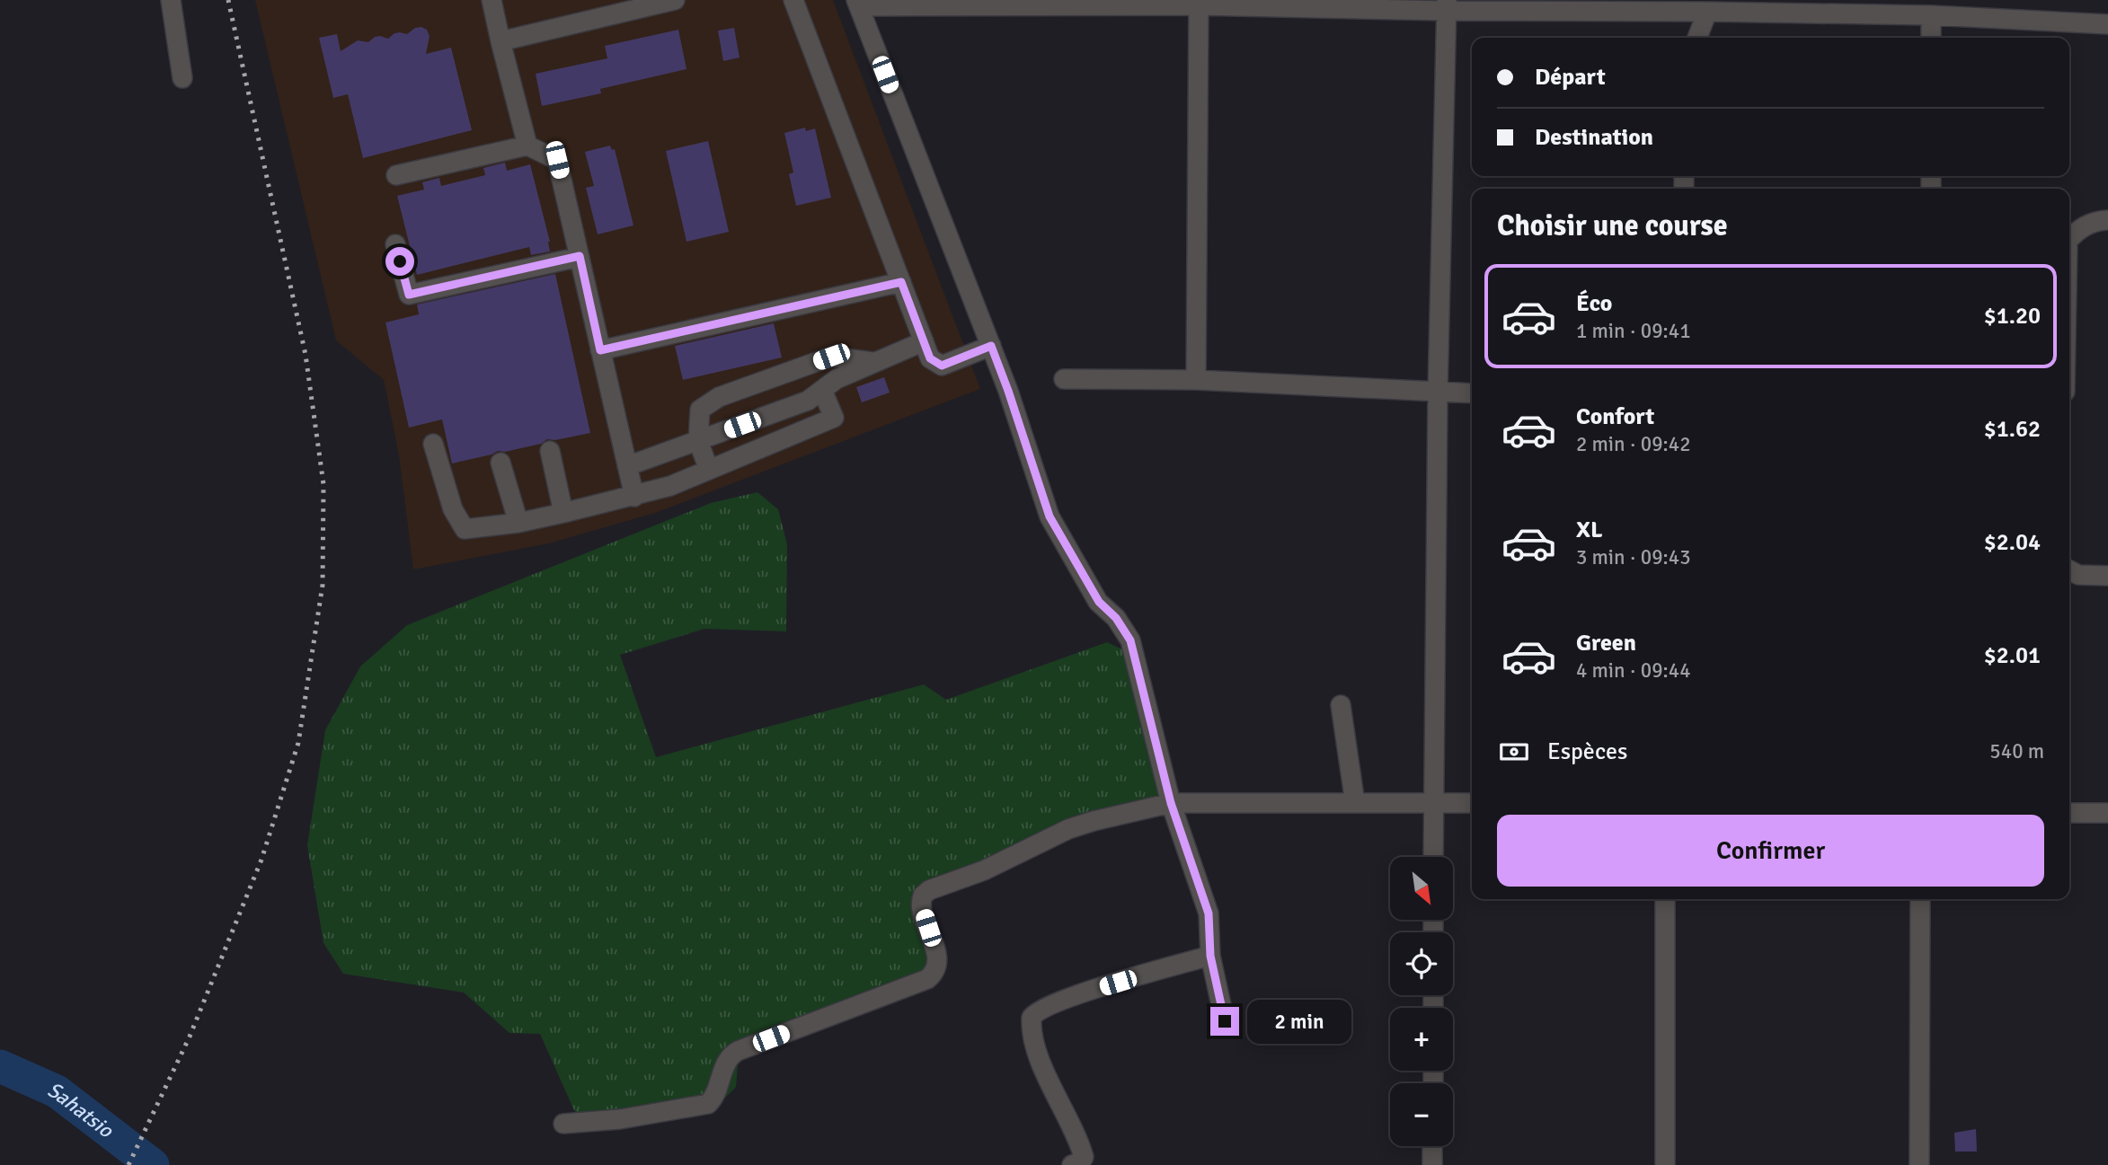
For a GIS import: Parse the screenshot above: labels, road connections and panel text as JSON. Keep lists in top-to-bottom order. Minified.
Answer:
{"water":["Sahatsio"],"north":"bottom right","page":{"banner":["Départ","Destination"],"heading":"Choisir une course","list":[{"name":"Éco","note":"1 min · 09:41","value":"$1.20"},{"name":"Confort","note":"2 min · 09:42","value":"$1.62"},{"name":"XL","note":"3 min · 09:43","value":"$2.04"},{"name":"Green","note":"4 min · 09:44","value":"$2.01"}],"pay":["Espèces","540 m"],"buttons":"Confirmer","map_buttons":["+","−"],"bubble":"2 min"}}
